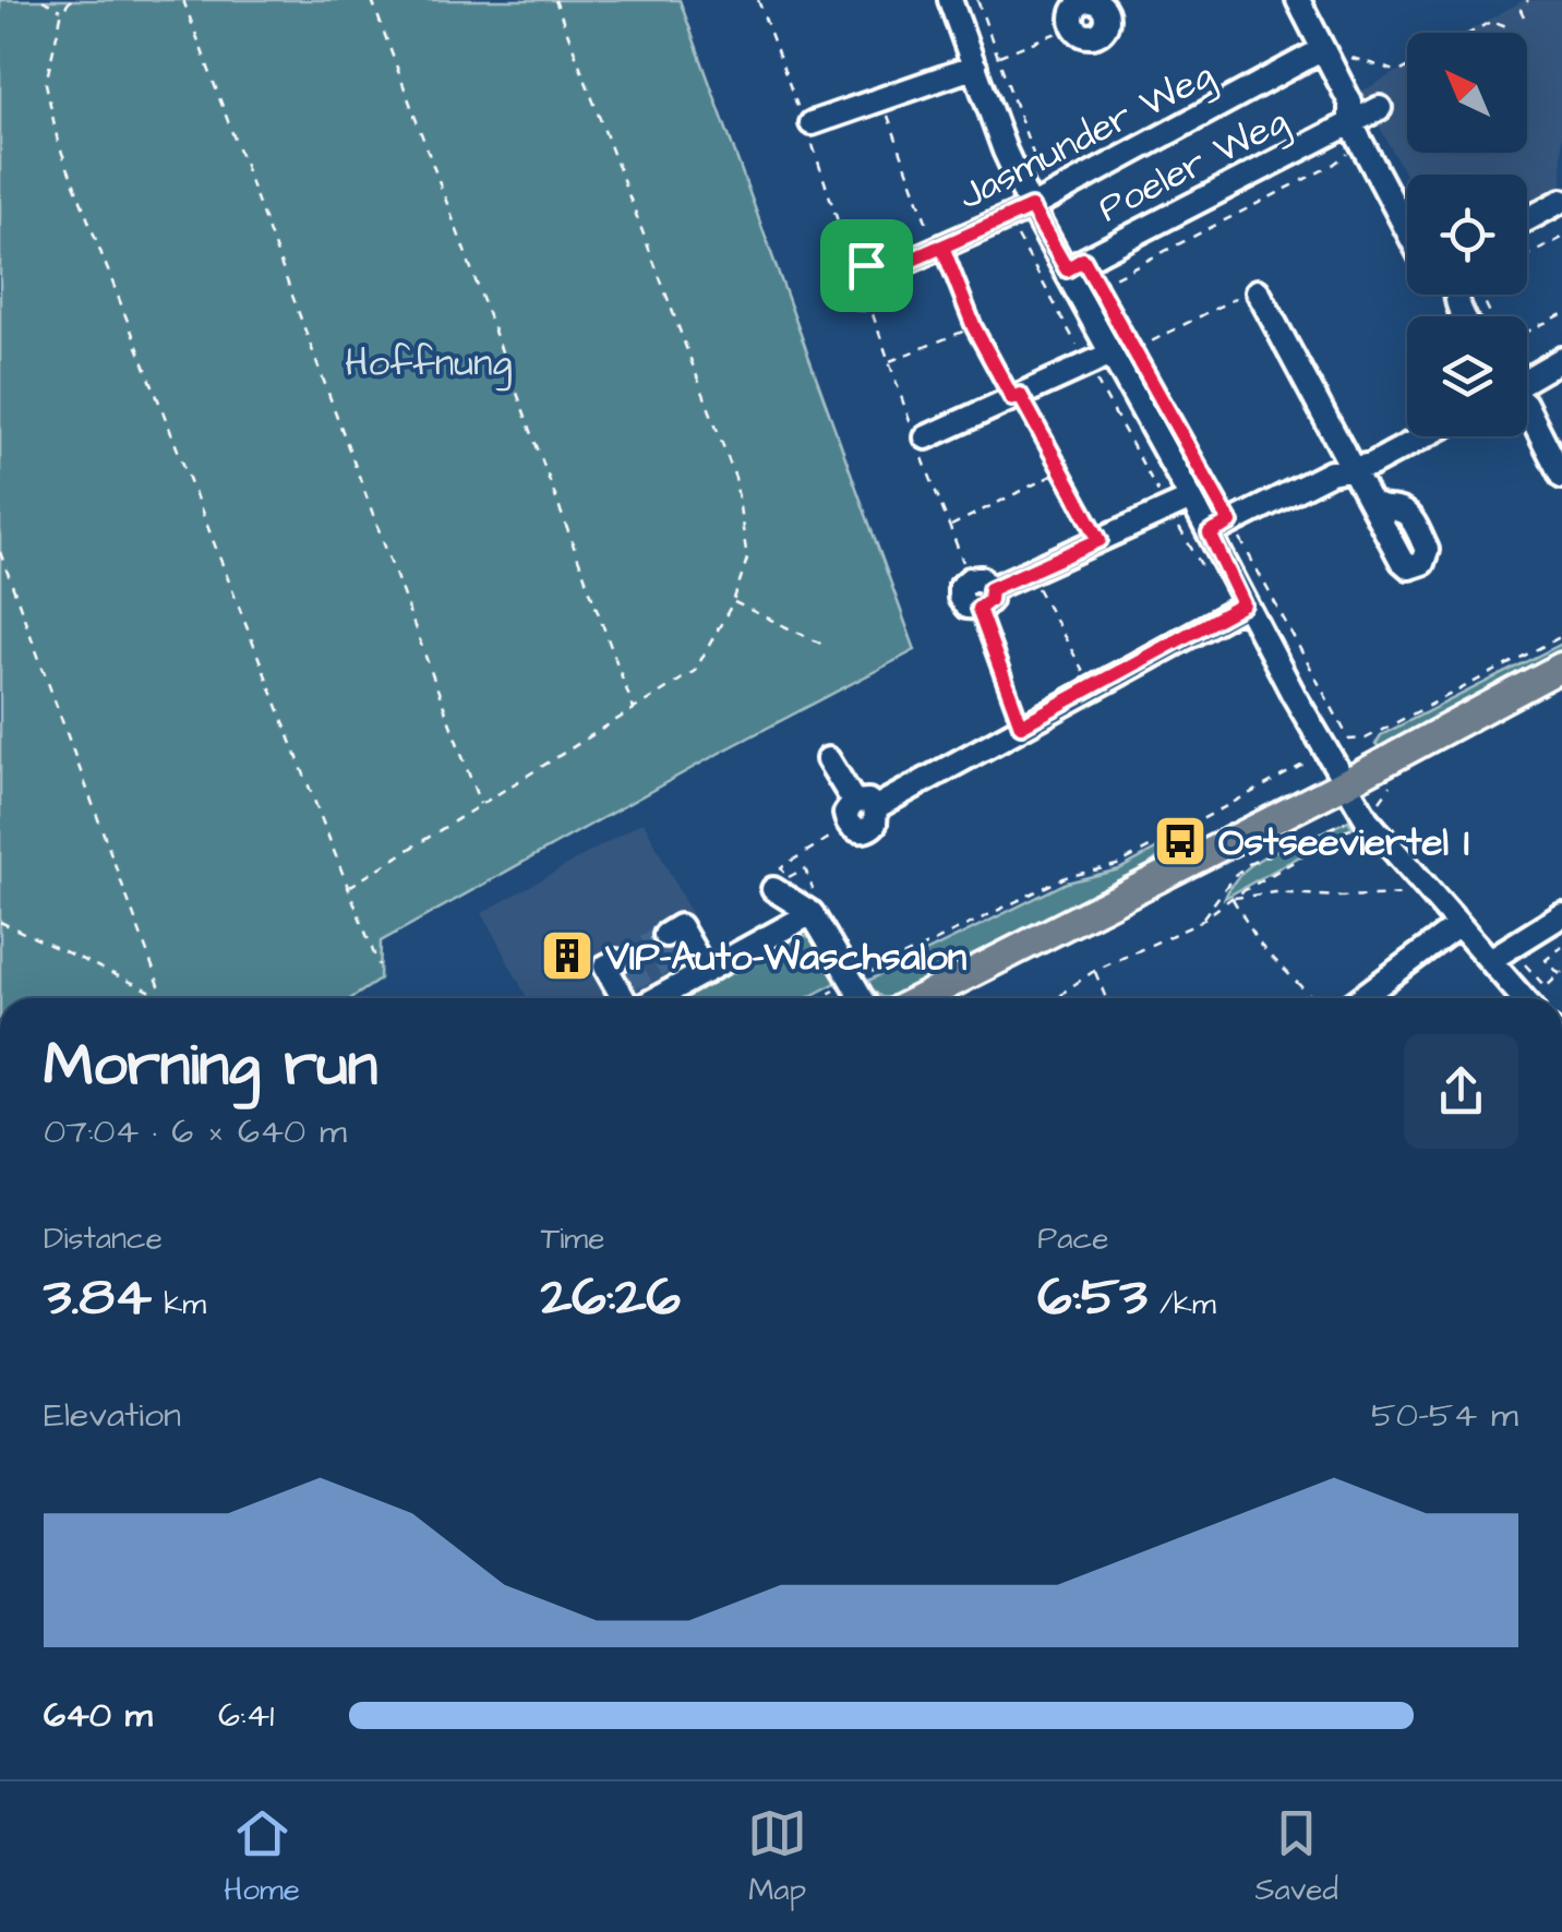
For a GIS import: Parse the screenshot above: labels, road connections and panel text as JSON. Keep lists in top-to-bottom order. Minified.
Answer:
{"streets":{"street":["Jasmunder Weg","Poeler Weg"]},"parks":["Hoffnung"],"places":{"bus stop":["Ostseeviertel I"],"building":["VIP-Auto-Waschsalon"]},"north":"top left","page":{"heading":["Morning run","07:04 · 6 × 640 m"],"stats":[["Distance","3.84 km"],["Time","26:26"],["Pace","6:53 /km"]],"chart":["Elevation","50–54 m"],"list":[{"name":"640 m","note":"6:41"}],"tabs":["Home","Map","Saved"]}}
